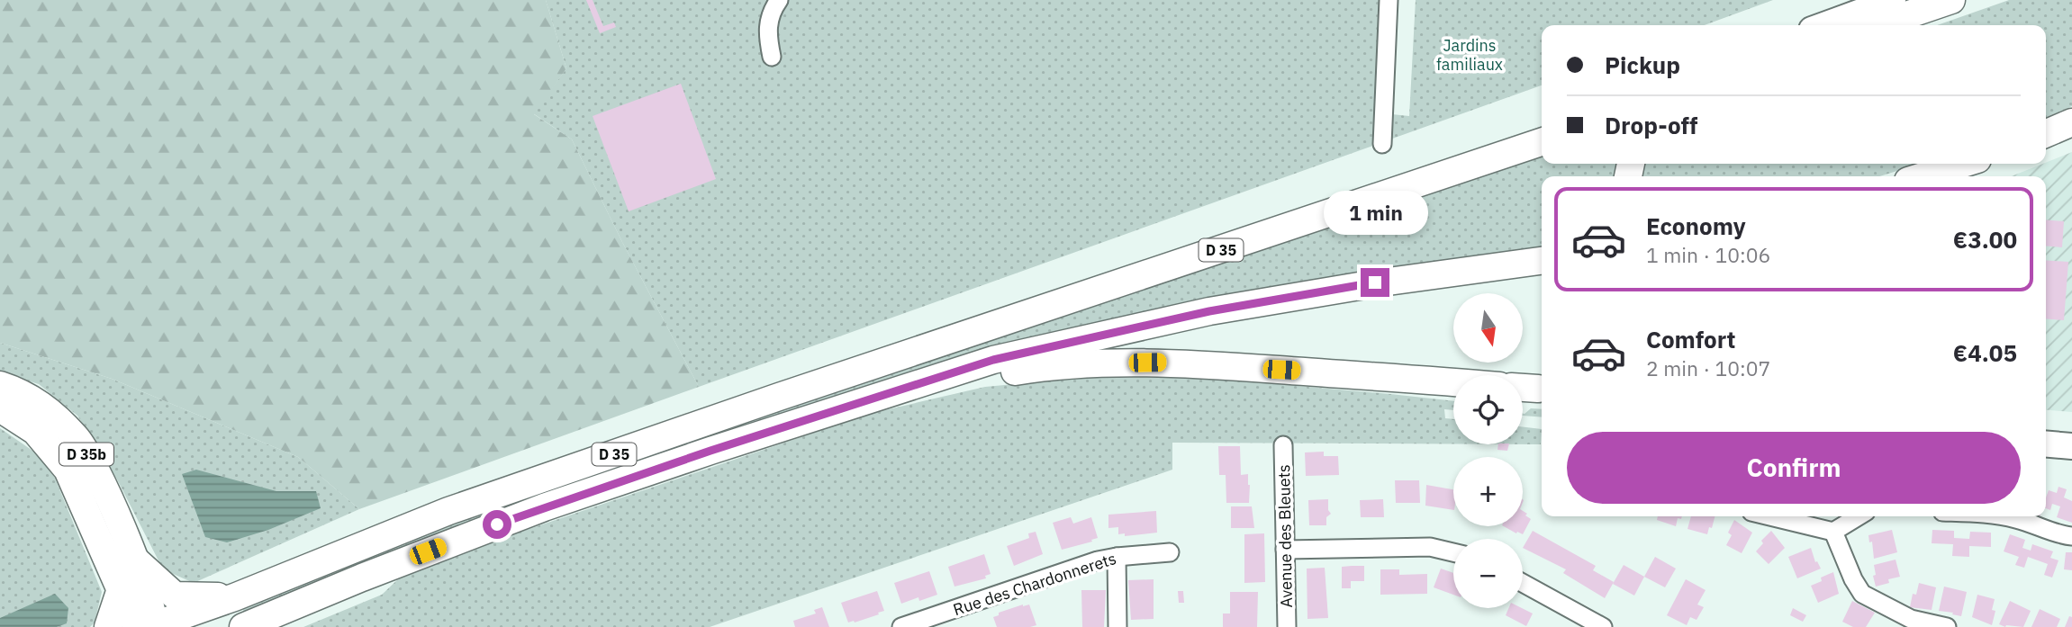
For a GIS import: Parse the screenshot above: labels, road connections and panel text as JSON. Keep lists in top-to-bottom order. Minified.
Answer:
{"streets":{"main road":["D 35","D 35b"],"street":["Avenue des Bleuets","Rue des Chardonnerets"]},"crossings":[["D 35","D 35b"]],"parks":["Jardins familiaux"],"north":"bottom","page":{"banner":["Pickup","Drop-off"],"list":[{"name":"Economy","note":"1 min · 10:06","value":"€3.00"},{"name":"Comfort","note":"2 min · 10:07","value":"€4.05"}],"bubble":"1 min","map_buttons":["+","−"],"buttons":"Confirm"}}
